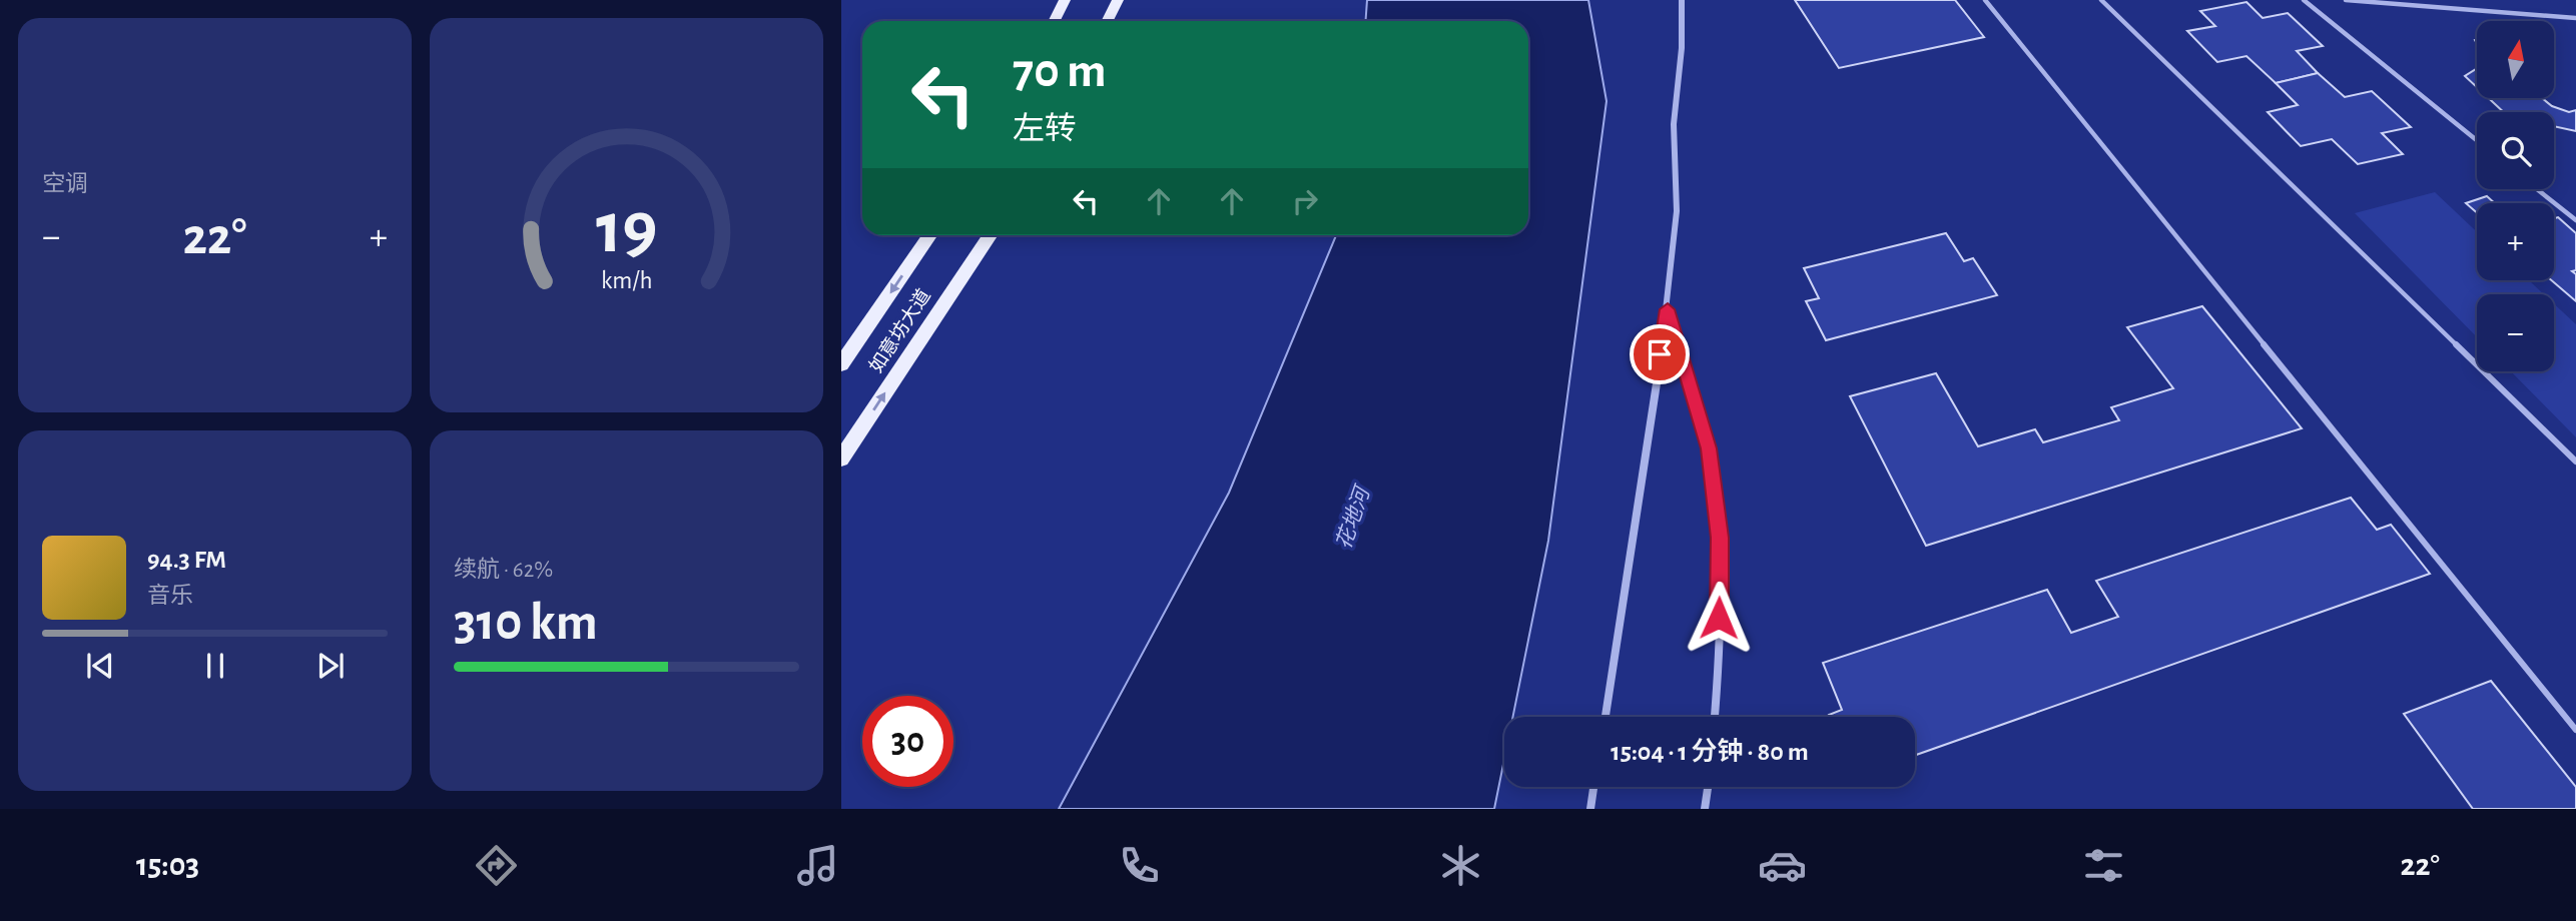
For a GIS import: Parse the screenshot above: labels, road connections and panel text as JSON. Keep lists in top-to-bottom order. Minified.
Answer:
{"streets":{"main road":["如意坊大道"]},"water":["花地河"],"north":"top","page":{"tile":["空调",["续航 · 62%","310 km"]],"map_buttons":["+","−"],"turn":["70 m","左转"],"heat":["−","22°","+"],"song":["94.3 FM","音乐"],"limit":"30","trip":"15:04 · 1 分钟 · 80 m","tabs":["15:03","22°"],"gauge":["19","km/h"]}}
